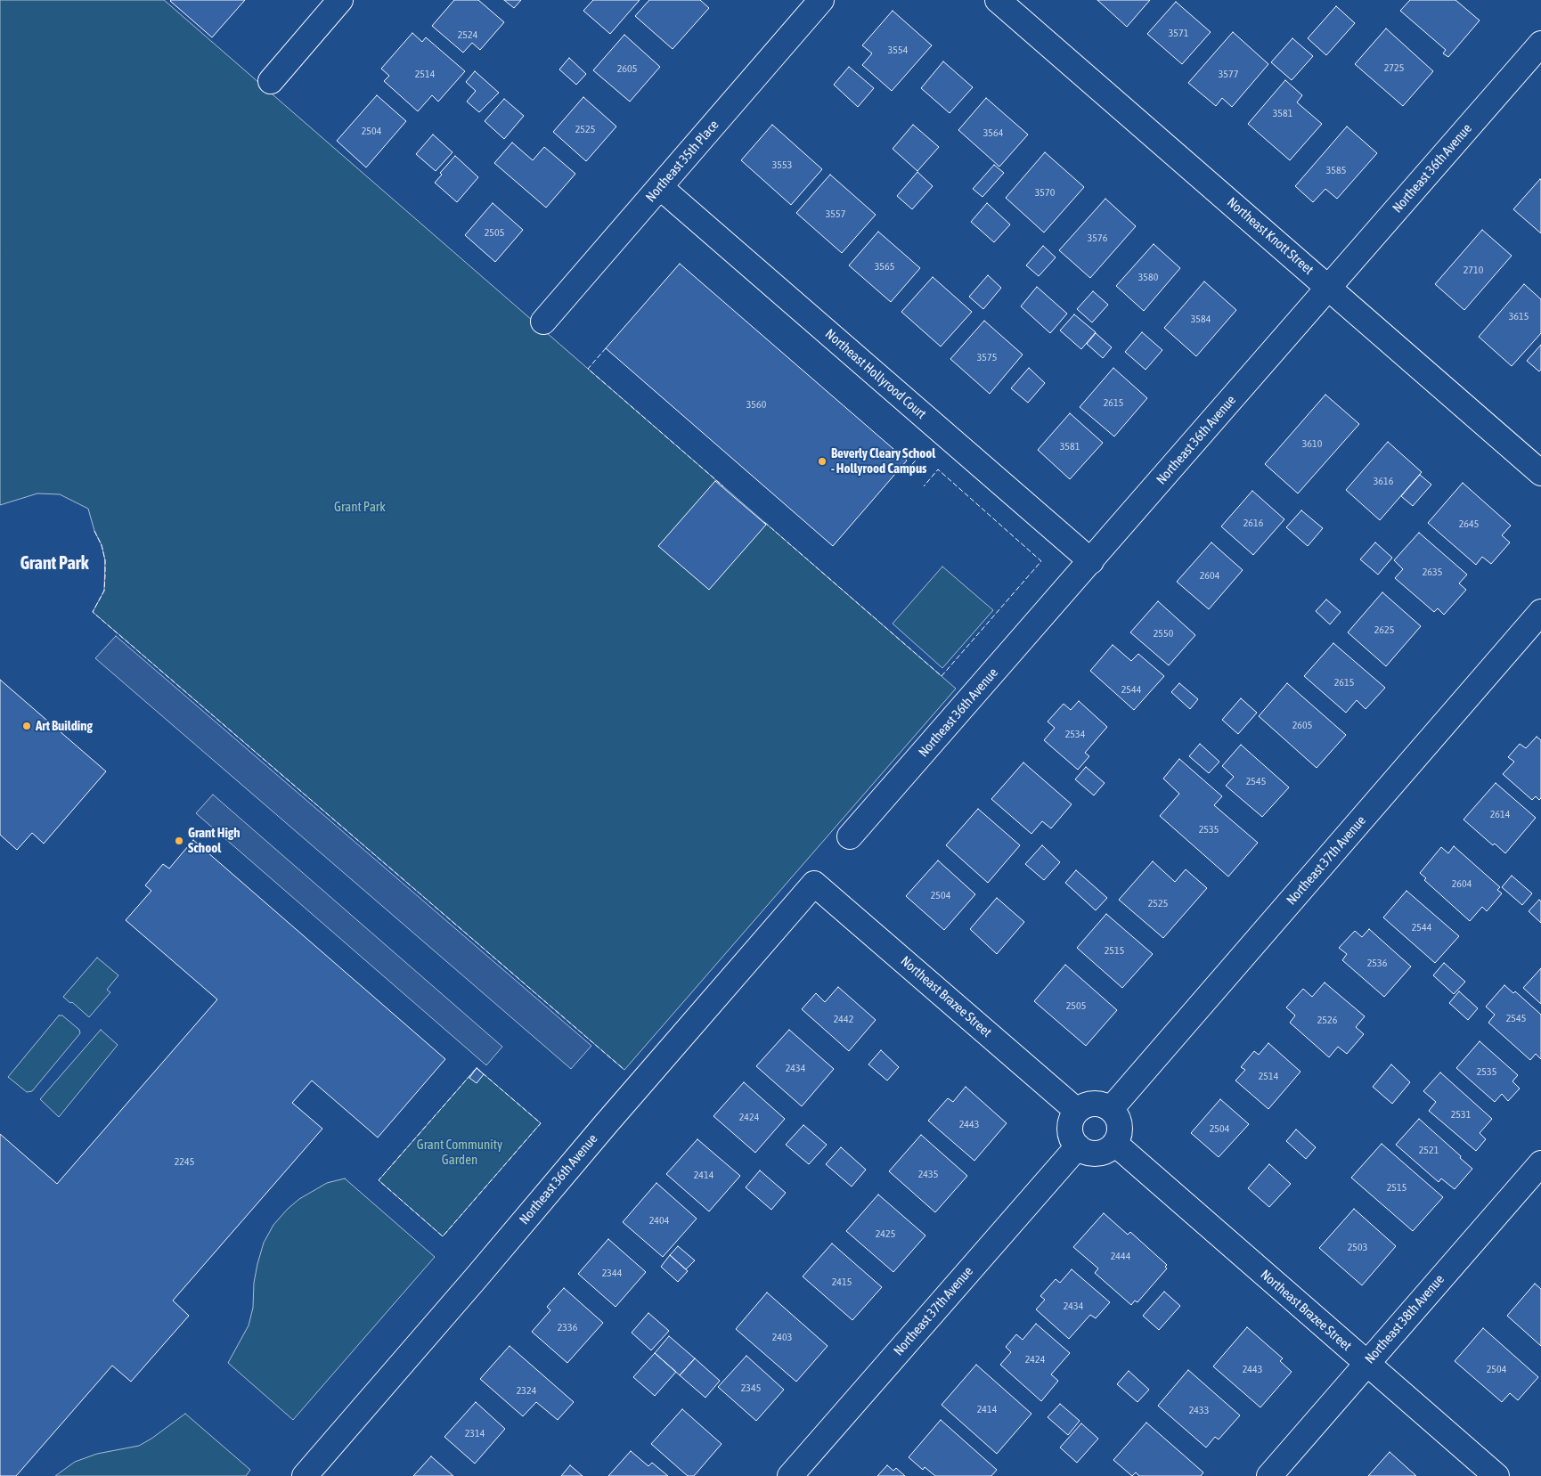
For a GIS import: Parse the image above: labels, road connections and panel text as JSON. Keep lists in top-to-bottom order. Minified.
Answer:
{"streets":{"street":["Northeast 35th Place","Northeast 36th Avenue","Northeast Knott Street","Northeast Hollyrood Court","Northeast 37th Avenue","Northeast Brazee Street","Northeast 38th Avenue"]},"crossings":[["Northeast 35th Place","Northeast Hollyrood Court"],["Northeast 36th Avenue","Northeast Knott Street"],["Northeast 36th Avenue","Northeast Hollyrood Court"],["Northeast 36th Avenue","Northeast Brazee Street"],["Northeast 37th Avenue","Northeast Brazee Street"],["Northeast Brazee Street","Northeast 38th Avenue"]],"districts":["Grant Park"],"parks":["Grant Park","Grant Community Garden"],"places":["Beverly Cleary School - Hollyrood Campus","Art Building","Grant High School"],"house_numbers":["3571","2524","3554","2725","2605","2514","3577","3581","2525","2504","3564","3553","3585","3570","3557","2505","3576","3565","2710","3580","3615","3584","3575","2615","3560","3610","3581","3616","2616","2645","2635","2604","2625","2550","2615","2544","2605","2534","2545","2614","2535","2604","2504","2525","2544","2515","2536","2505","2545","2442","2526","2434","2535","2514","2531","2424","2443","2504","2521","2245","2435","2414","2515","2404","2425","2503","2444","2344","2415","2434","2336","2403","2424","2443","2504","2345","2324","2414","2433","2314"]}
